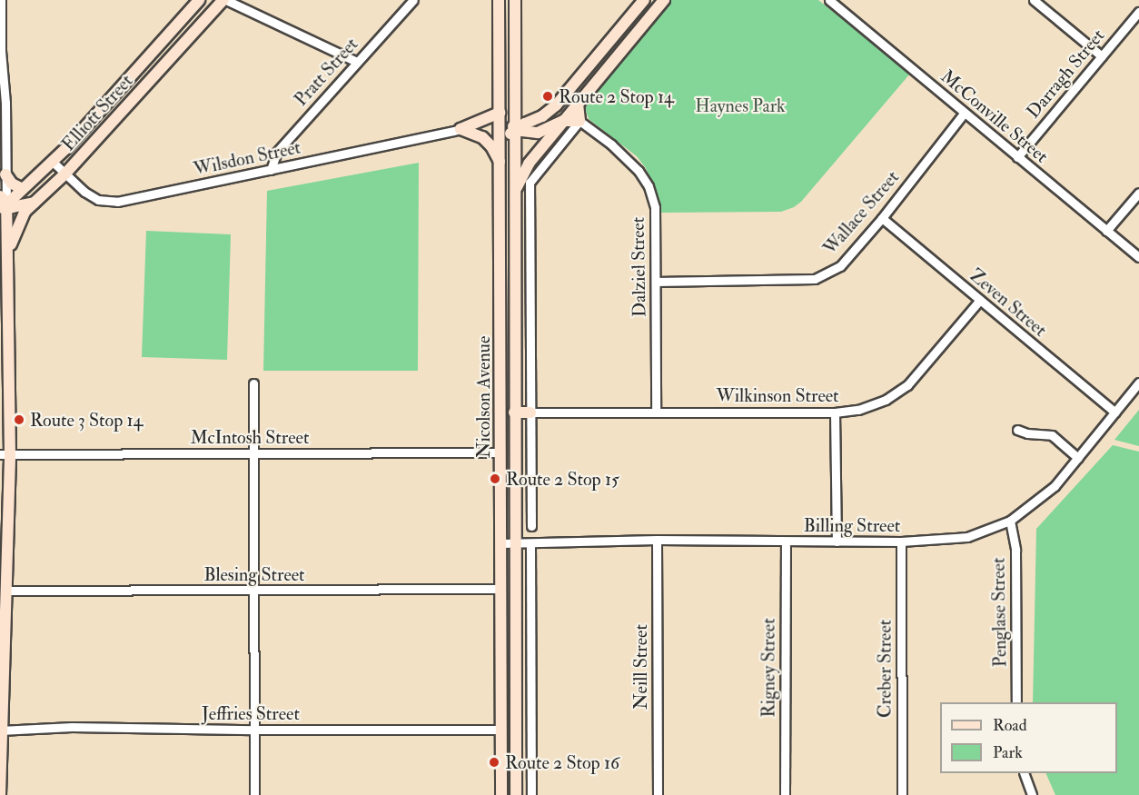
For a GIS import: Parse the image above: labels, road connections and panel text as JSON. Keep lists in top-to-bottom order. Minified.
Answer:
{"streets":{"main road":["Elliott Street","Nicolson Avenue"],"street":["Pratt Street","Darragh Street","McConville Street","Wilsdon Street","Wallace Street","Dalziel Street","Zeven Street","Wilkinson Street","McIntosh Street","Billing Street","Blesing Street","Penglase Street","Neill Street","Rigney Street","Creber Street","Jeffries Street"]},"crossings":[["Pratt Street","Wilsdon Street"],["Darragh Street","McConville Street"],["Elliott Street","Wilsdon Street"],["McConville Street","Wallace Street"],["Wallace Street","Dalziel Street"],["Wallace Street","Zeven Street"],["Dalziel Street","Wilkinson Street"],["Zeven Street","Wilkinson Street"],["Zeven Street","Billing Street"],["Nicolson Avenue","McIntosh Street"],["Nicolson Avenue","Billing Street"],["Nicolson Avenue","Blesing Street"],["Nicolson Avenue","Jeffries Street"],["Billing Street","Penglase Street"],["Billing Street","Neill Street"],["Billing Street","Rigney Street"],["Billing Street","Creber Street"]],"parks":["Haynes Park"],"places":["Route 2 Stop 14","Route 3 Stop 14","Route 2 Stop 15","Route 2 Stop 16"],"legend":["Road","Park"]}
